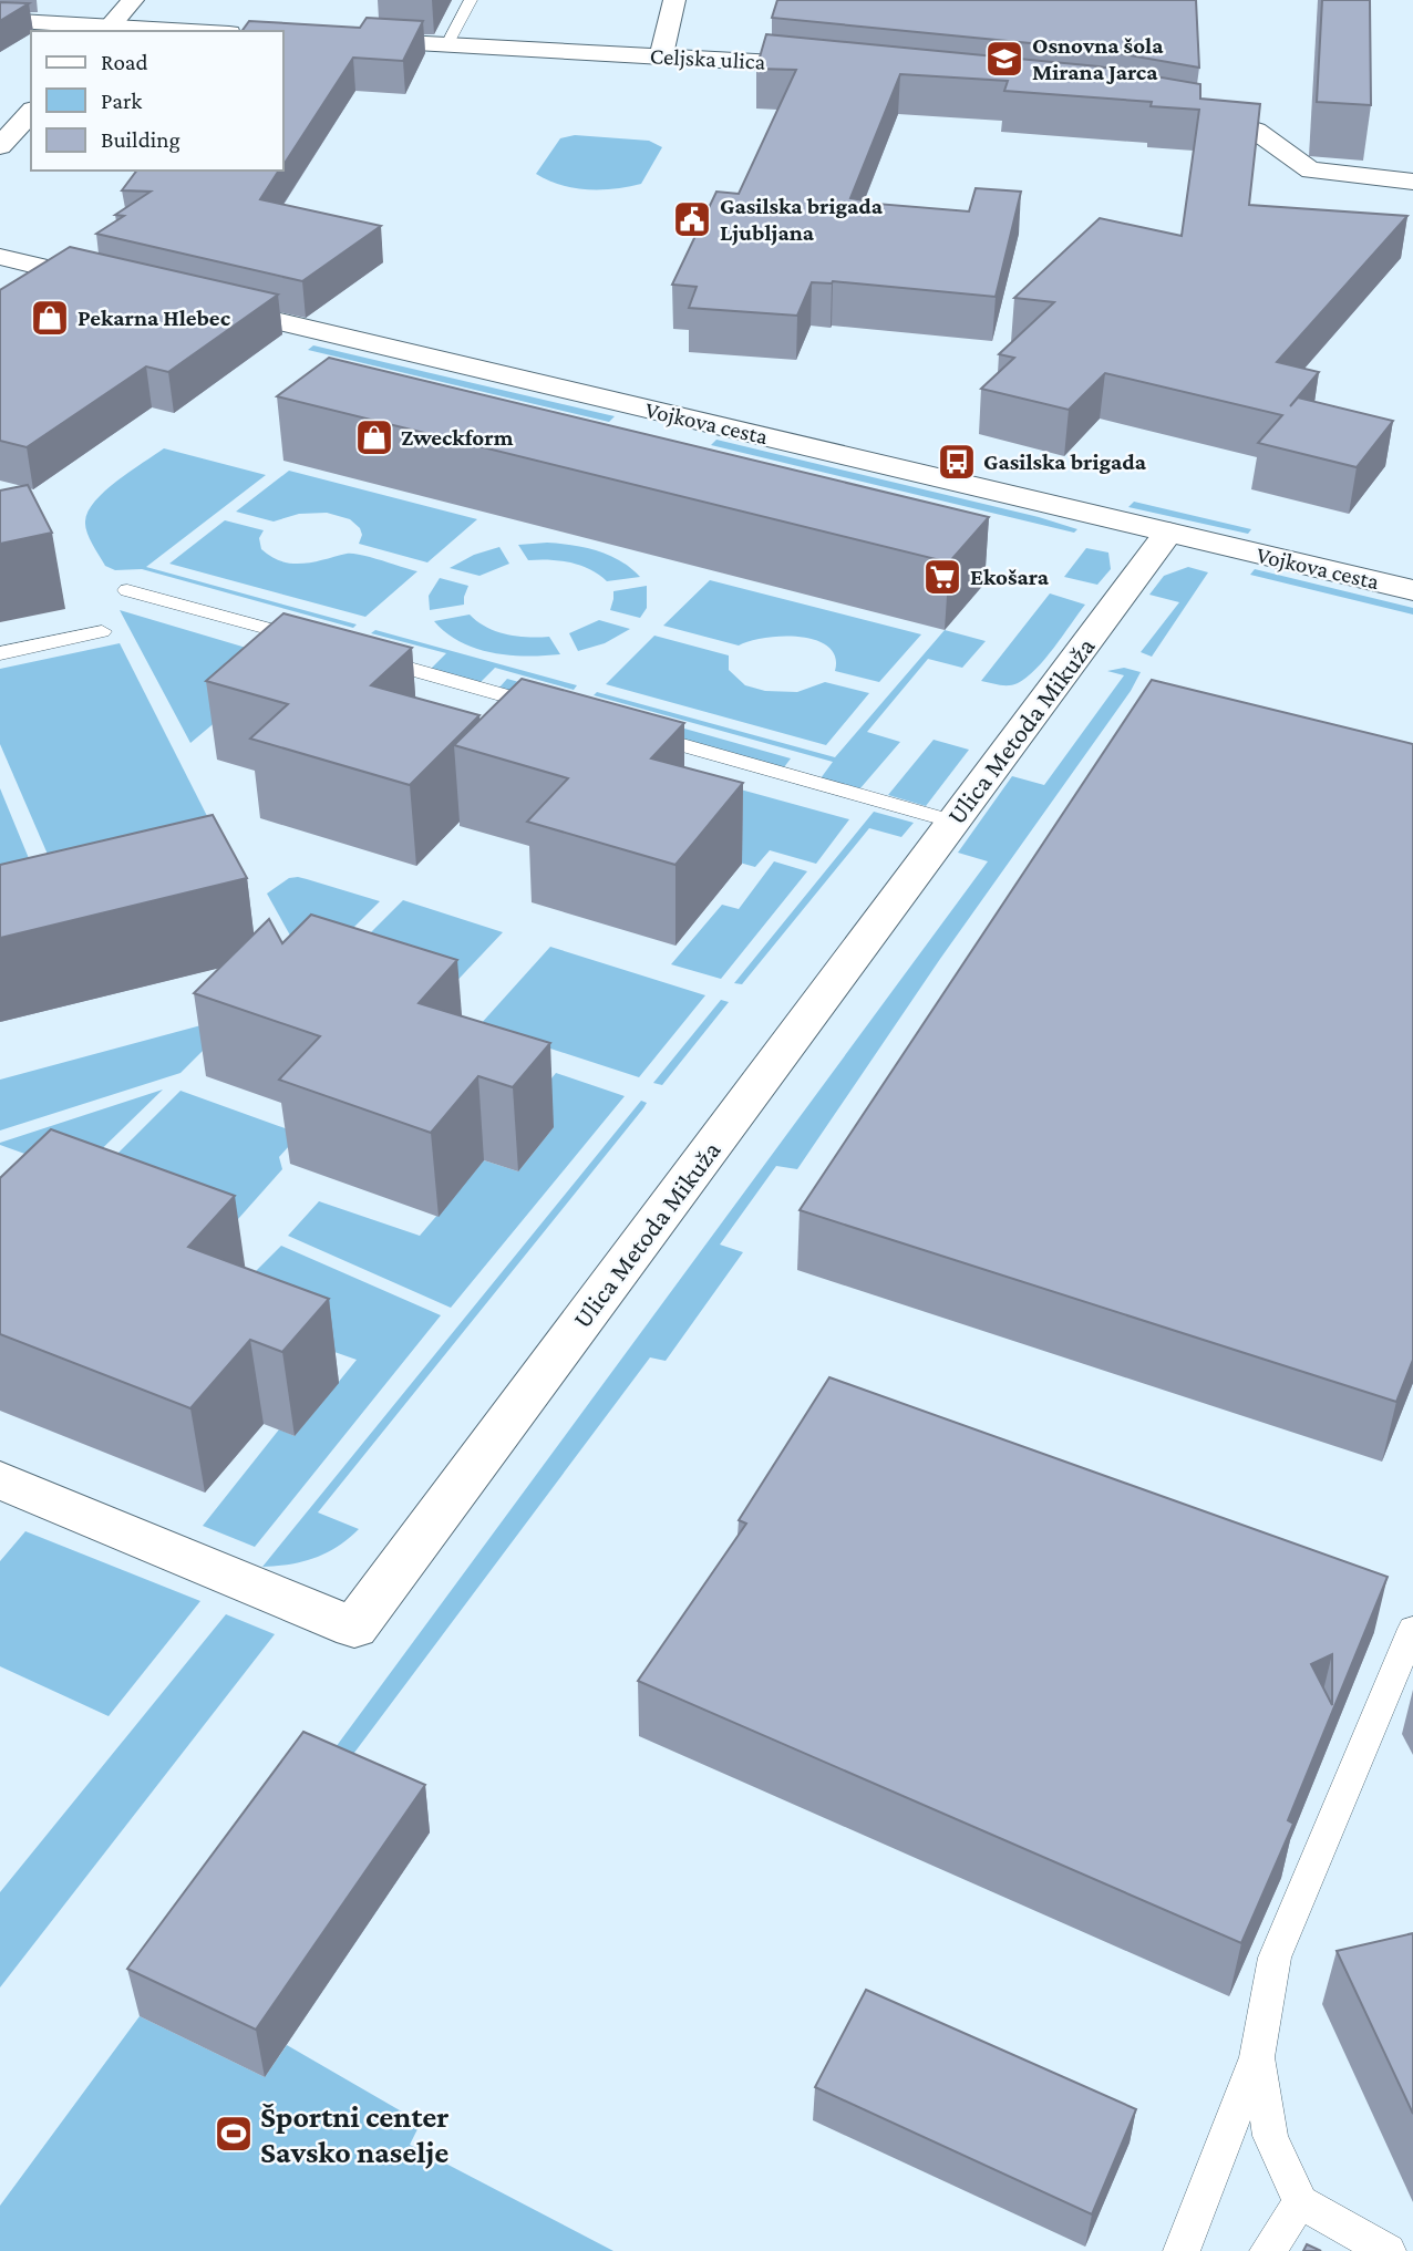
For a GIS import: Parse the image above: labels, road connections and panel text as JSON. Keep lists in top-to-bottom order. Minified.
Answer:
{"streets":{"street":["Celjska ulica","Vojkova cesta","Ulica Metoda Mikuža"]},"crossings":[["Vojkova cesta","Ulica Metoda Mikuža"]],"places":{"school or university":["Osnovna šola Mirana Jarca"],"public building":["Gasilska brigada Ljubljana"],"shop":["Pekarna Hlebec","Zweckform"],"bus stop":["Gasilska brigada"],"supermarket":["Ekošara"],"sports":["Športni center Savsko naselje"]},"legend":["Road","Park","Building"]}
